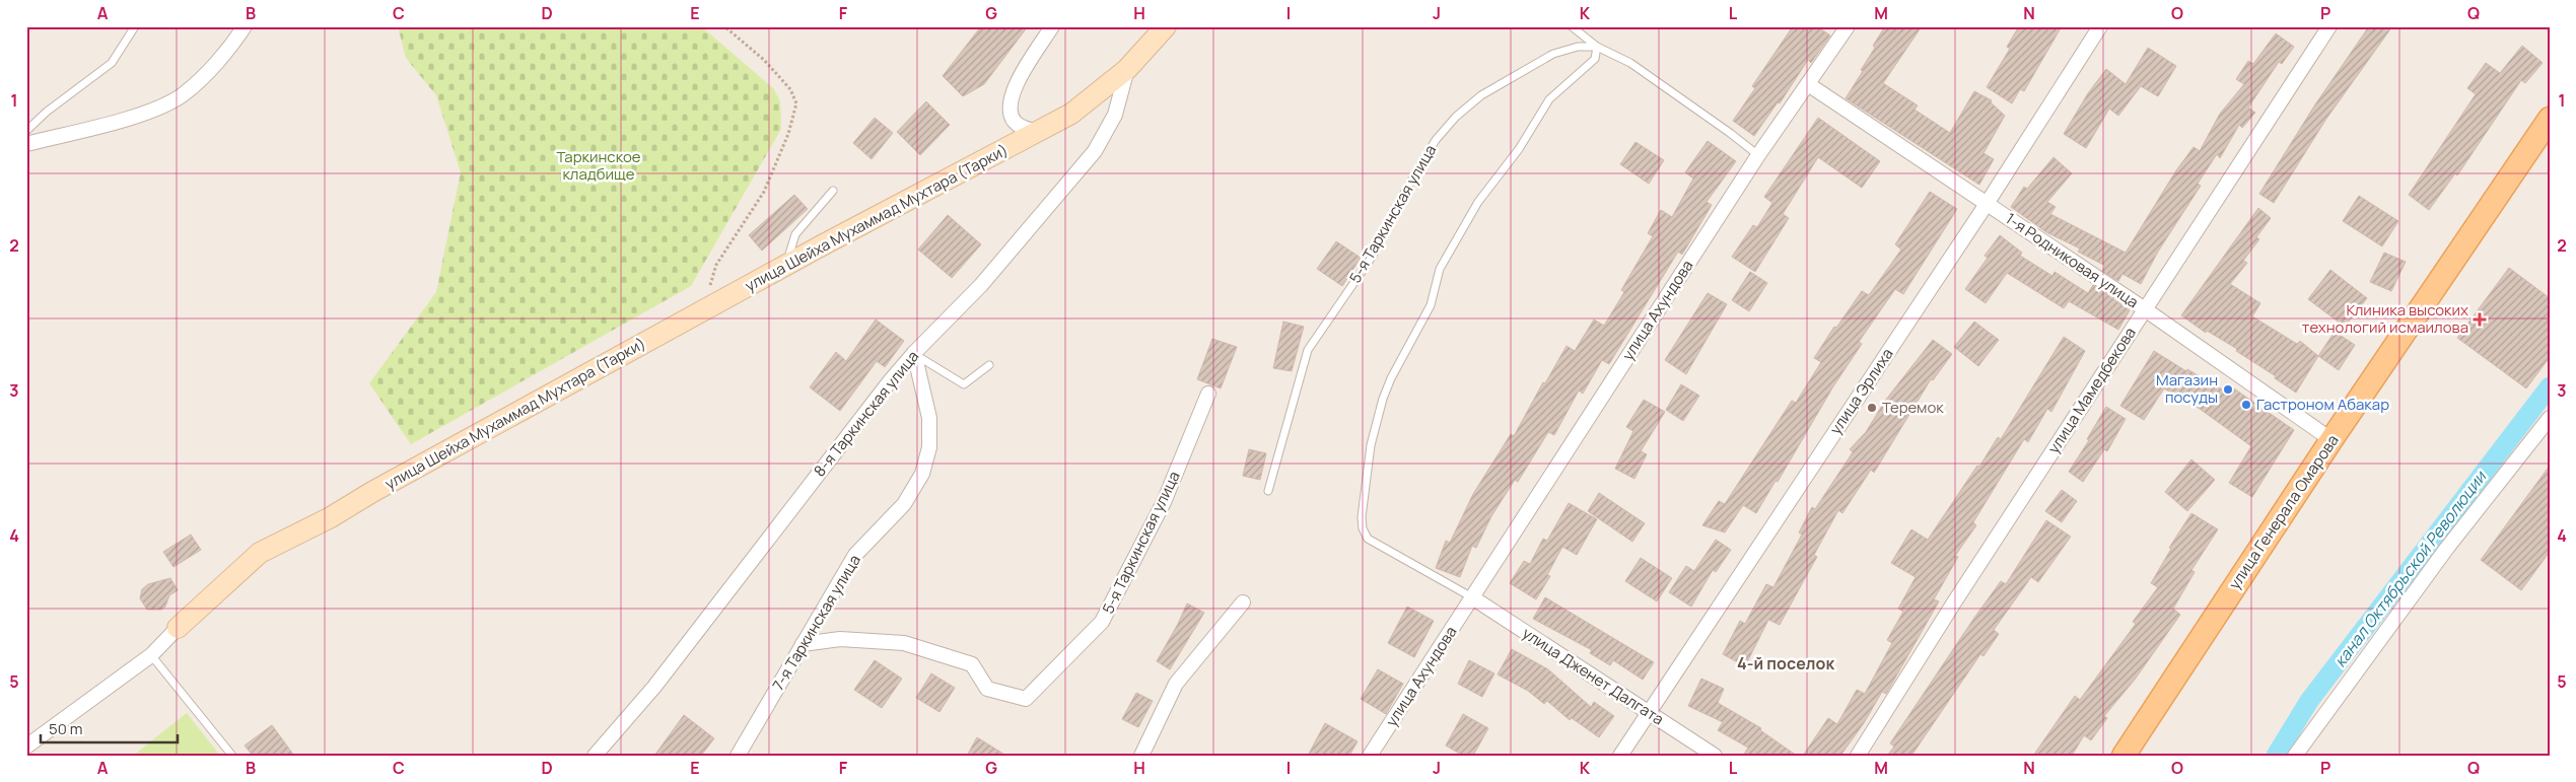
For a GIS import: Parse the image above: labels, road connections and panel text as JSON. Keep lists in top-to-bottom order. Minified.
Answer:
{"streets":{"main road":["улица Генерала Омарова"],"street":["5-я Таркинская улица","улица Шейха Мухаммад Мухтара (Тарки)","1-я Родниковая улица","улица Ахундова","улица Мамедбекова","улица Эрлиха","8-я Таркинская улица","7-я Таркинская улица","улица Дженет Далгата"]},"crossings":[["5-я Таркинская улица","улица Ахундова"],["5-я Таркинская улица","7-я Таркинская улица"],["улица Шейха Мухаммад Мухтара (Тарки)","8-я Таркинская улица"],["1-я Родниковая улица","улица Ахундова"],["1-я Родниковая улица","улица Мамедбекова"],["1-я Родниковая улица","улица Эрлиха"],["1-я Родниковая улица","улица Генерала Омарова"],["улица Ахундова","улица Дженет Далгата"],["улица Эрлиха","улица Дженет Далгата"],["8-я Таркинская улица","7-я Таркинская улица"]],"districts":["4-й поселок"],"water":["канал Октябрьской Революции"],"parks":["Таркинское кладбище"],"places":{"health":["Клиника высоких технологий исмаилова"],"other":["Магазин посуды","Гастроном Абакар","Теремок"]},"scale_bar":"50 m","grid":{"columns":["A","B","C","D","E","F","G","H","I","J","K","L","M","N","O","P","Q"],"rows":["1","2","3","4","5"]}}
